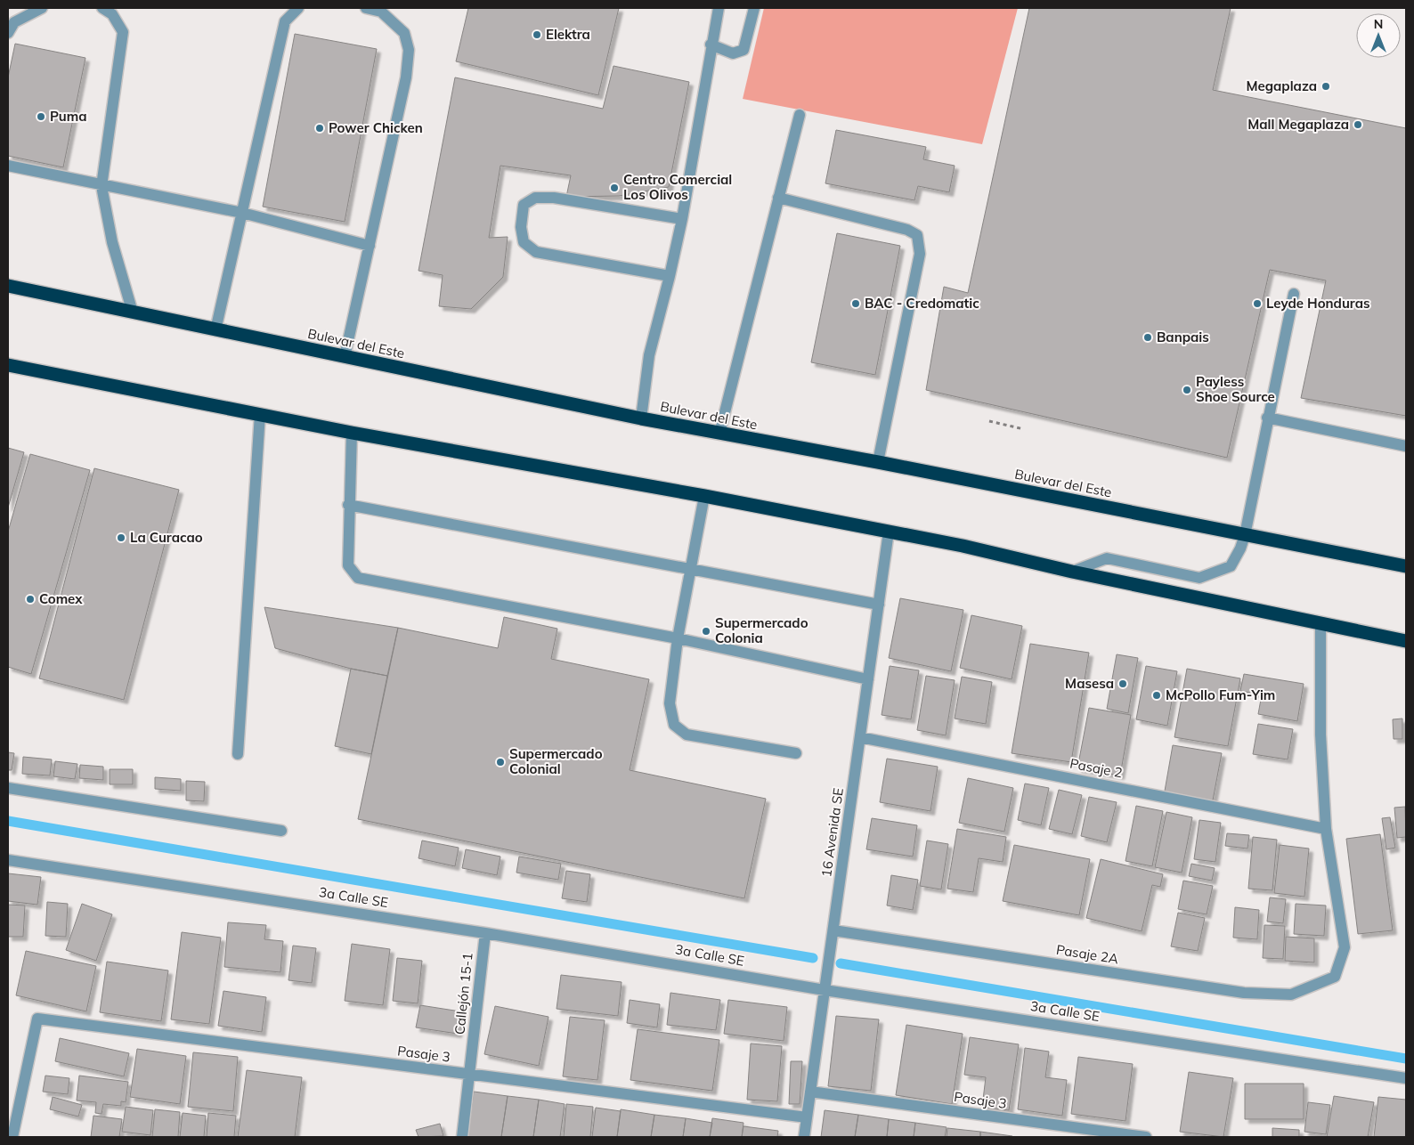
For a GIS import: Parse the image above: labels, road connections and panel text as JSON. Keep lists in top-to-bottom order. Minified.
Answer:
{"streets":{"highway":["Bulevar del Este"],"street":["Pasaje 2","16 Avenida SE","3a Calle SE","Pasaje 2A","Callejón 15-1","Pasaje 3"]},"crossings":[["Pasaje 2","16 Avenida SE"],["Pasaje 2","Pasaje 2A"],["16 Avenida SE","3a Calle SE"],["16 Avenida SE","Pasaje 2A"],["16 Avenida SE","Pasaje 3"],["3a Calle SE","Callejón 15-1"],["Callejón 15-1","Pasaje 3"]],"places":["Elektra","Megaplaza","Puma","Mall Megaplaza","Power Chicken","Centro Comercial Los Olivos","BAC - Credomatic","Leyde Honduras","Banpais","Payless Shoe Source","La Curacao","Comex","Supermercado Colonia","Masesa","McPollo Fum-Yim","Supermercado Colonial"],"north":"top"}
